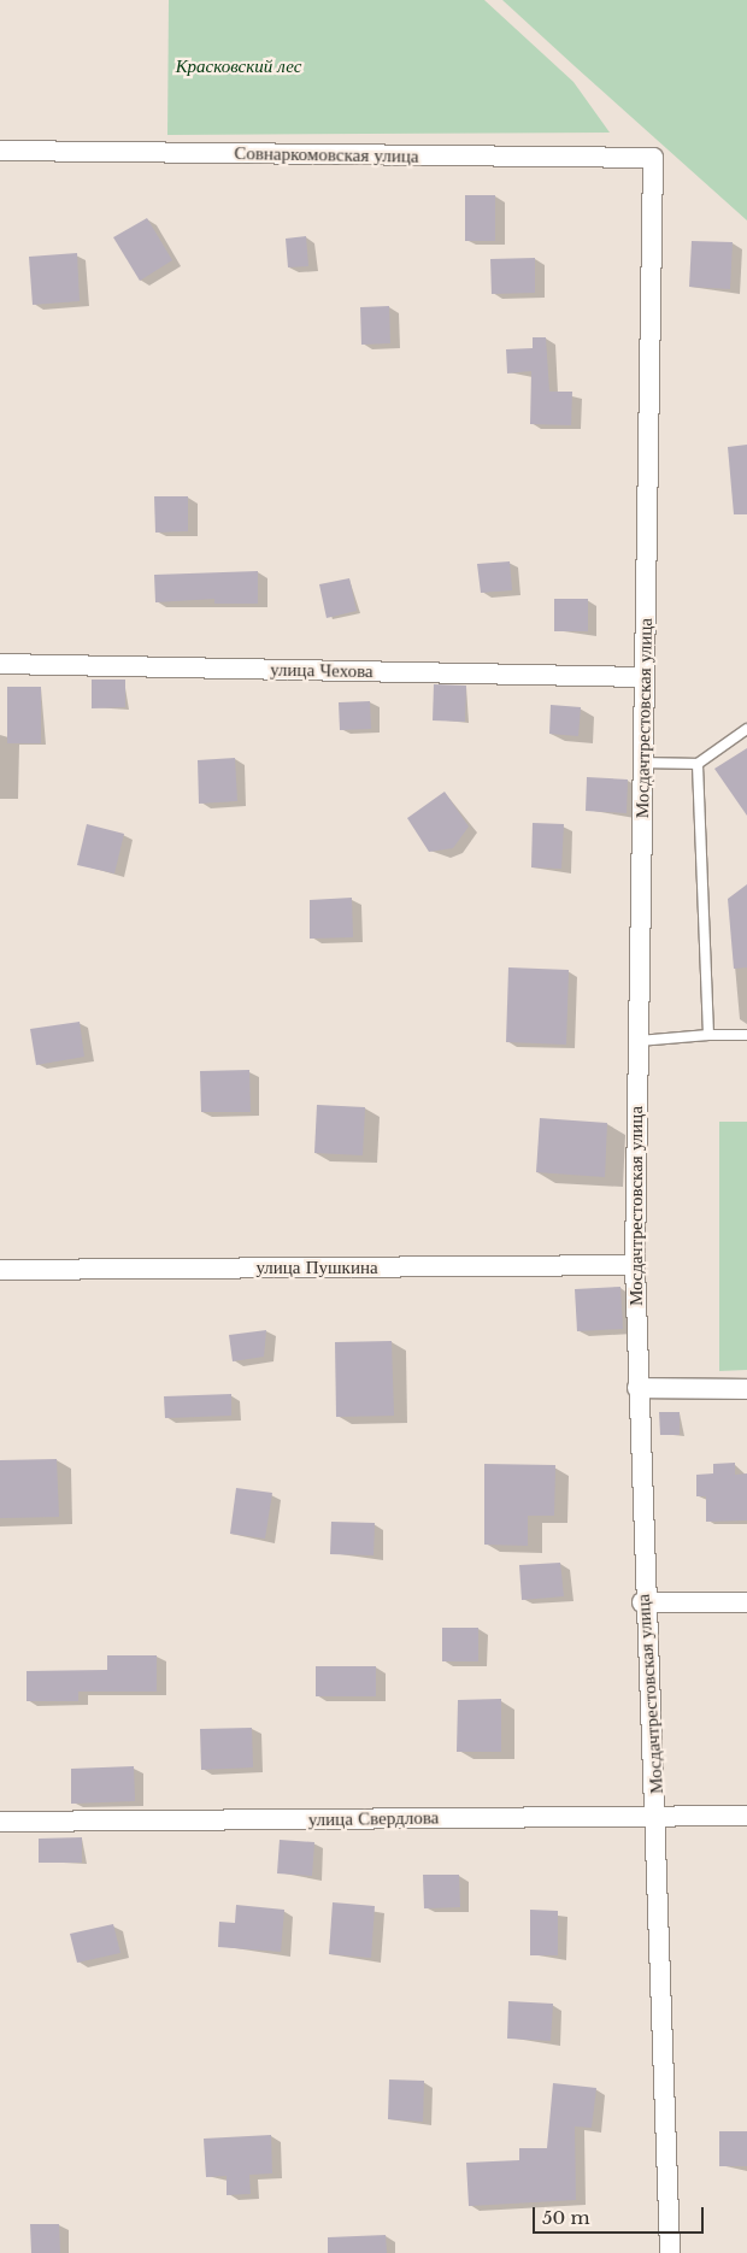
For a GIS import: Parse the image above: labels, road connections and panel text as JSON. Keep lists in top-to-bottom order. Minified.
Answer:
{"streets":{"street":["Совнаркомовская улица","улица Чехова","Мосдачтрестовская улица","улица Пушкина","улица Свердлова"]},"crossings":[["Совнаркомовская улица","Мосдачтрестовская улица"],["улица Чехова","Мосдачтрестовская улица"],["Мосдачтрестовская улица","улица Пушкина"],["Мосдачтрестовская улица","улица Свердлова"]],"parks":["Красковский лес"],"scale_bar":"50 m"}
